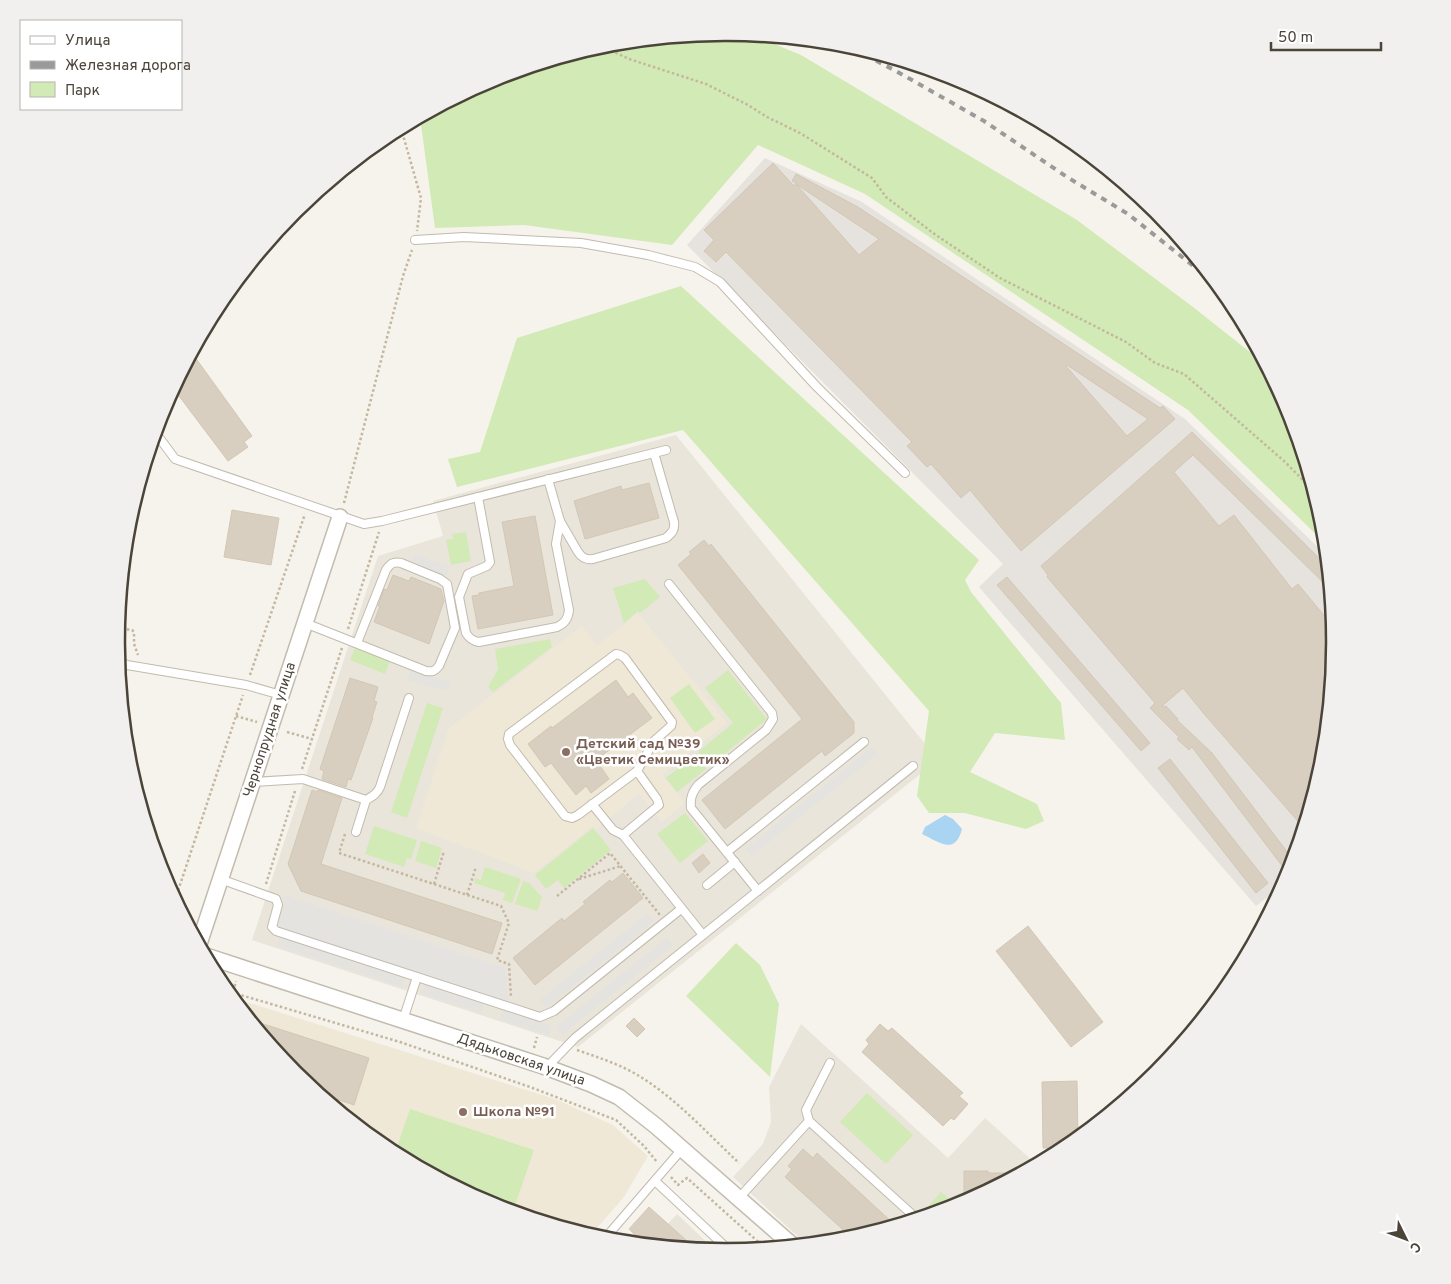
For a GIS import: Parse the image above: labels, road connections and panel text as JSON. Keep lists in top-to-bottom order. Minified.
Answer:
{"streets":{"street":["Чернопрудная улица","Дядьковская улица"]},"places":["Детский сад №39 «Цветик Семицветик»","Школа №91"],"legend":["Улица","Железная дорога","Парк"],"scale_bar":"50 m","north":"bottom right"}
